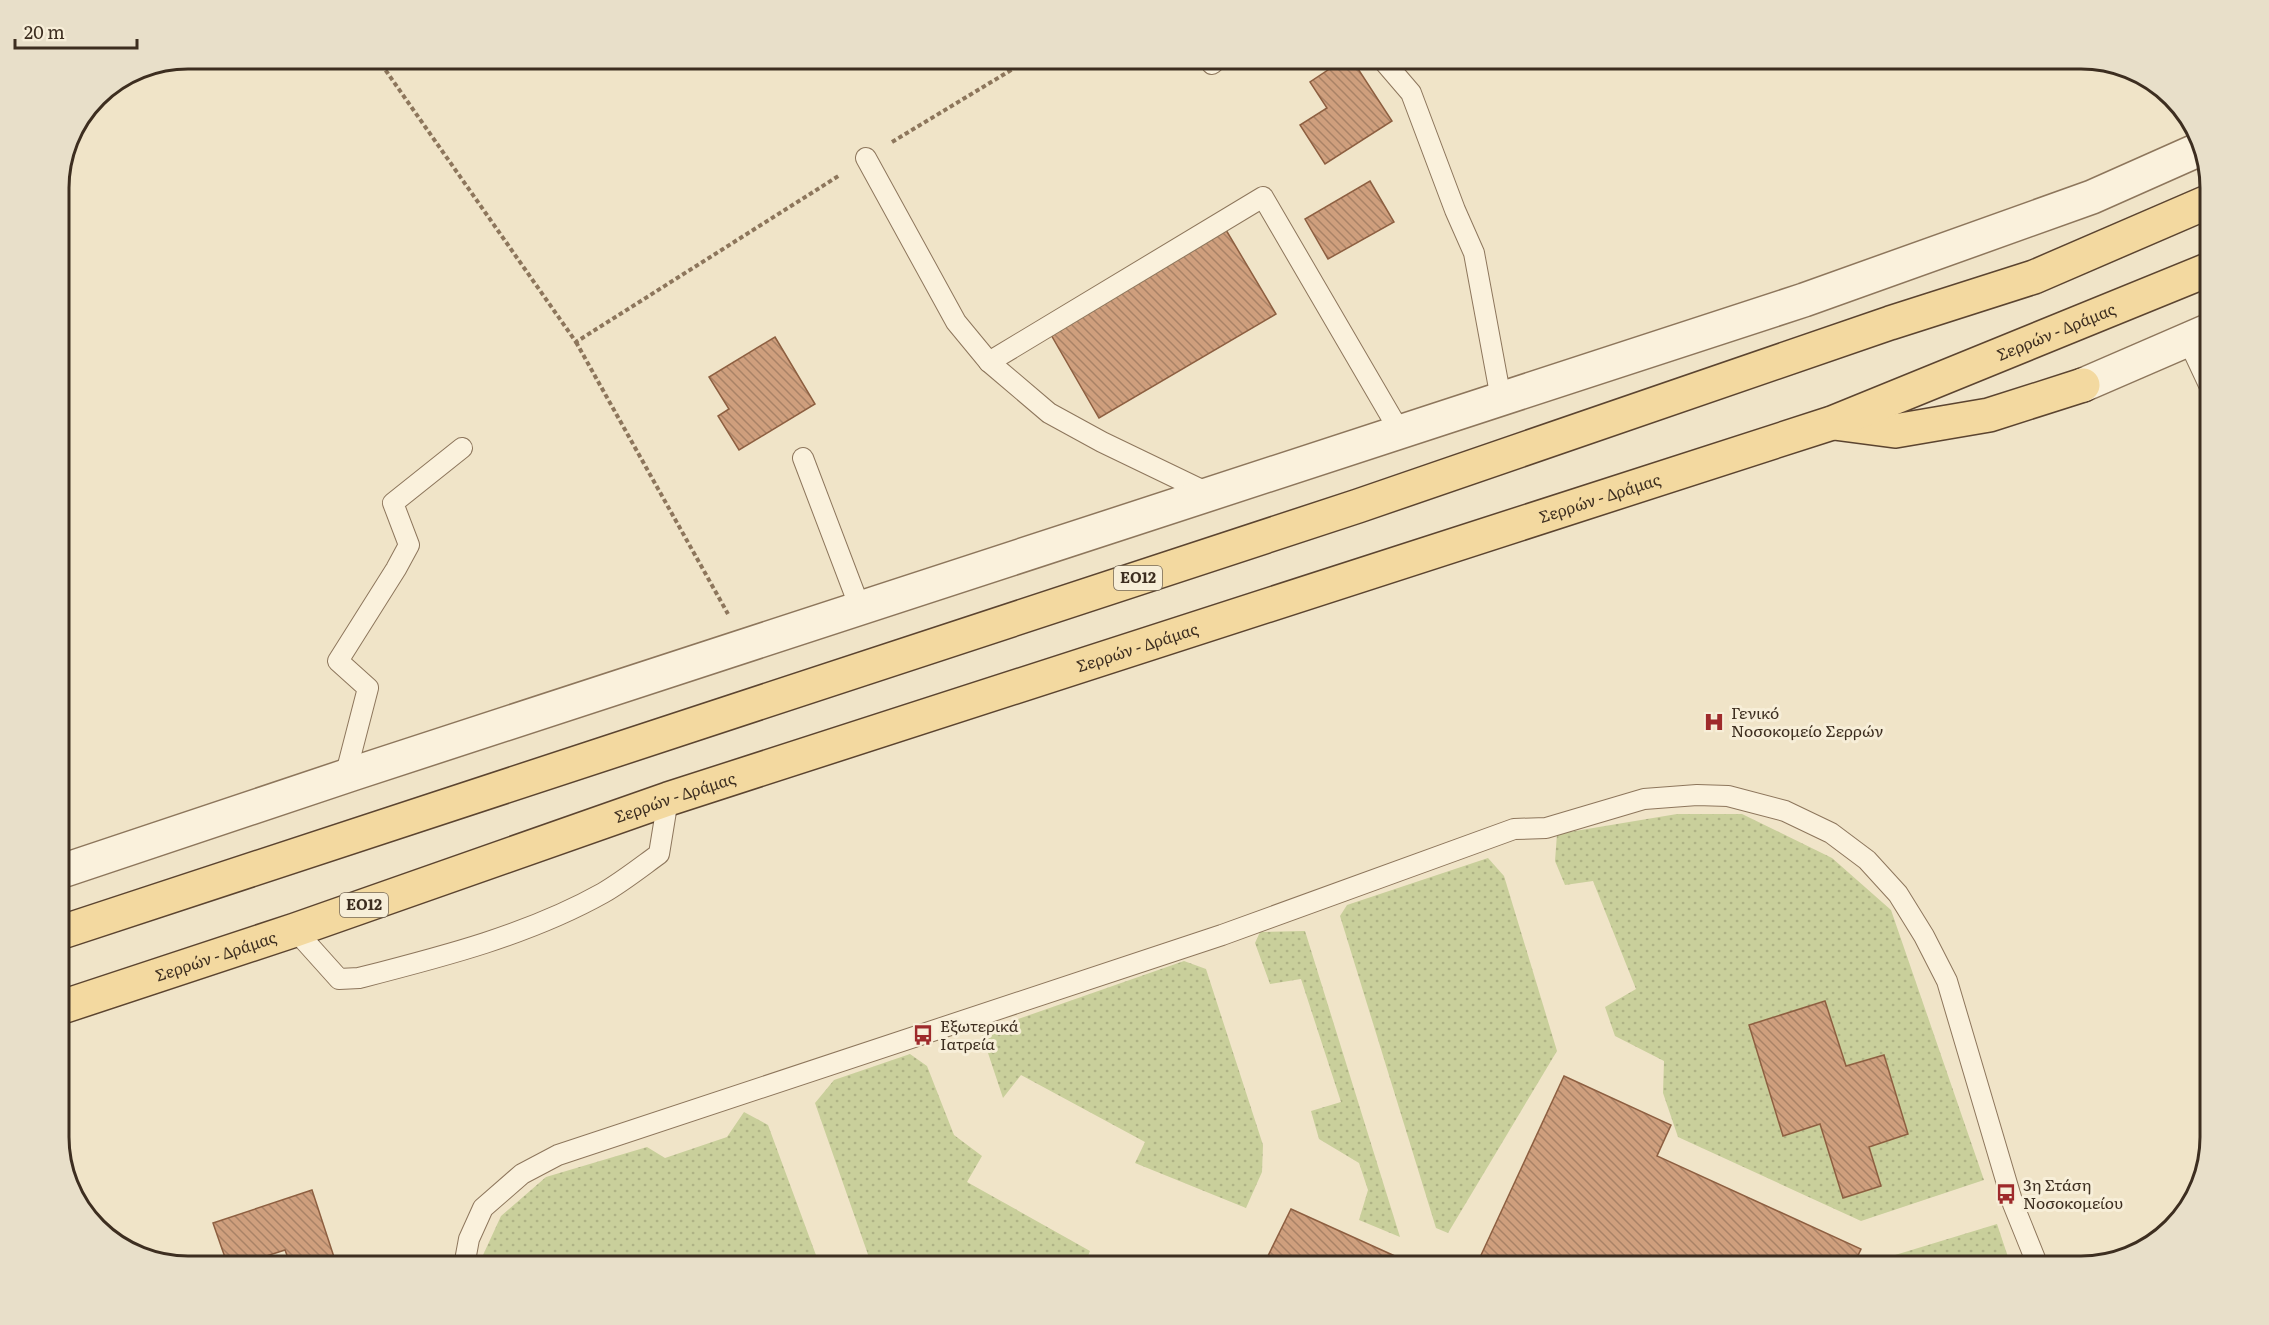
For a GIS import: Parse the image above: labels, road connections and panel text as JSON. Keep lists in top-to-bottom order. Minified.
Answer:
{"streets":{"main road":["Σερρών - Δράμας","ΕΟ12"]},"places":{"hospital":["Γενικό Νοσοκομείο Σερρών"],"bus stop":["Εξωτερικά Ιατρεία","3η Στάση Νοσοκομείου"]},"scale_bar":"20 m"}
